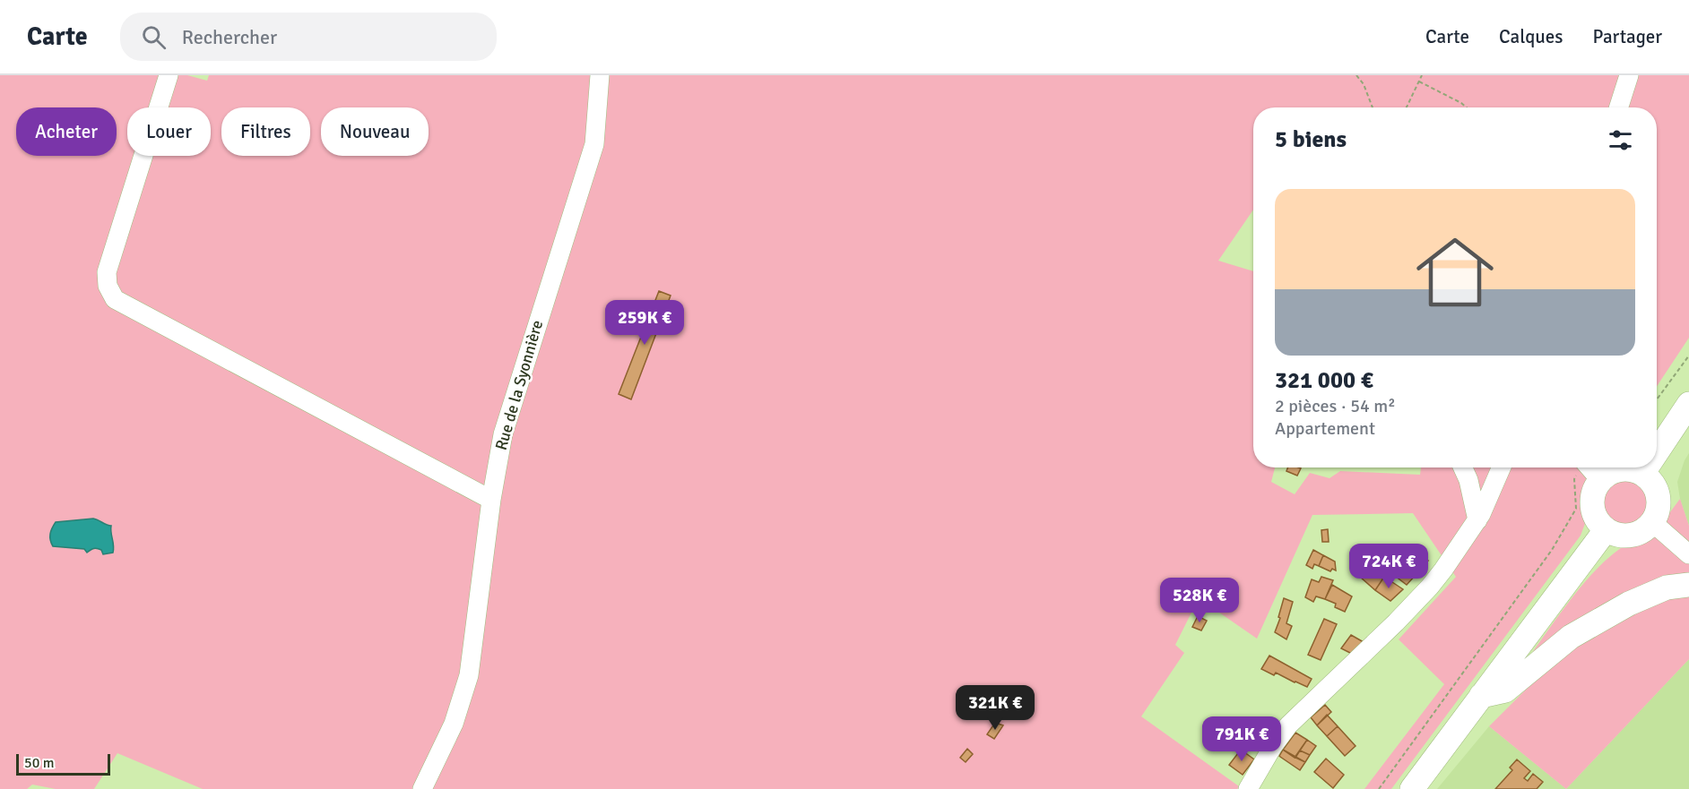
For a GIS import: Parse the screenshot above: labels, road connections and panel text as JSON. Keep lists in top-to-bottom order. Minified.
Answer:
{"streets":{"street":["Rue de la Syonnière"]},"scale_bar":"50 m","page":{"header":"Carte","search":"Rechercher","nav":["Carte","Calques","Partager"],"chip":["Acheter","Louer","Filtres","Nouveau"],"heading":"5 biens","list":[{"name":"321 000 €","note":"2 pièces · 54 m² · Appartement"}],"price":["259K €","724K €","528K €","321K €","791K €"],"scale":"50 m"}}
